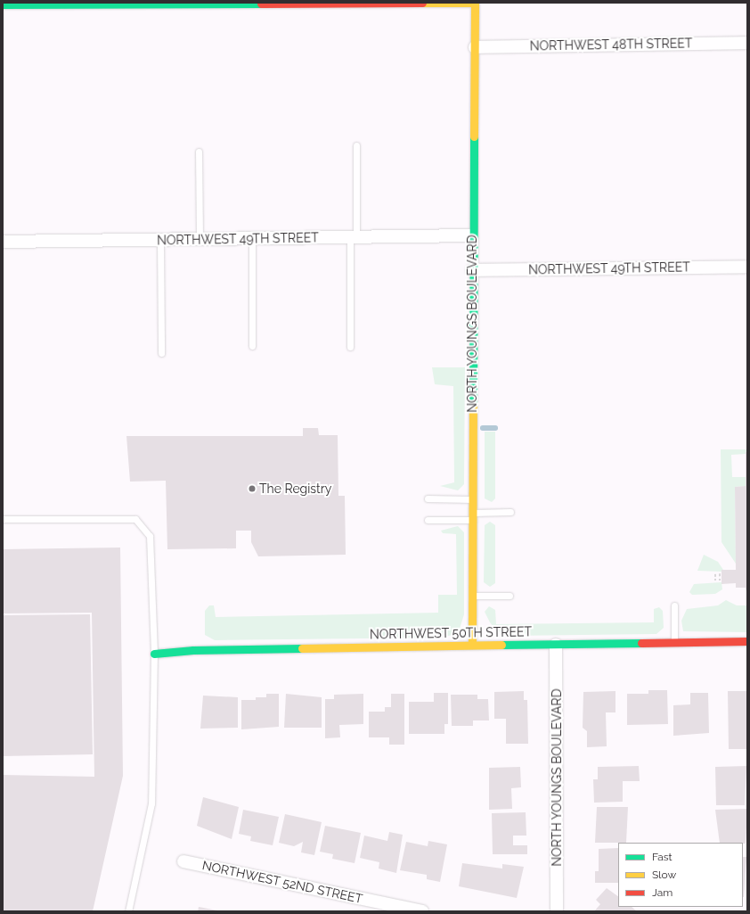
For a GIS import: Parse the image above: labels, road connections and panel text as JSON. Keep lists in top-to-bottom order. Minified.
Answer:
{"streets":{"street":["NORTHWEST 48TH STREET","NORTHWEST 49TH STREET","NORTH YOUNGS BOULEVARD","NORTHWEST 50TH STREET","NORTHWEST 52ND STREET"]},"crossings":[["NORTHWEST 48TH STREET","NORTH YOUNGS BOULEVARD"],["NORTHWEST 49TH STREET","NORTH YOUNGS BOULEVARD"],["NORTH YOUNGS BOULEVARD","NORTHWEST 50TH STREET"]],"places":["The Registry"],"legend":["Fast","Slow","Jam"]}
